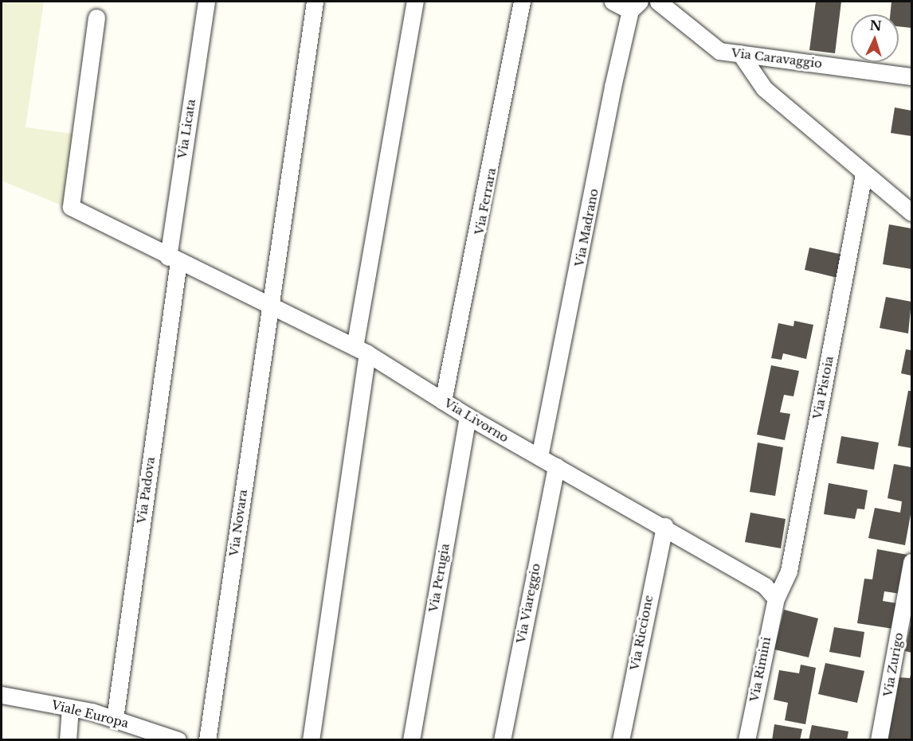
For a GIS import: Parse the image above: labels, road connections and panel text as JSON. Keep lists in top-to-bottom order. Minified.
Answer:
{"streets":{"street":["Via Caravaggio","Via Licata","Via Ferrara","Via Madrano","Via Pistoia","Via Livorno","Via Padova","Via Novara","Via Perugia","Via Viareggio","Via Riccione","Via Zurigo","Via Rimini","Viale Europa"]},"crossings":[["Via Licata","Via Livorno"],["Via Licata","Via Padova"],["Via Ferrara","Via Livorno"],["Via Madrano","Via Livorno"],["Via Pistoia","Via Livorno"],["Via Pistoia","Via Rimini"],["Via Livorno","Via Padova"],["Via Livorno","Via Novara"],["Via Livorno","Via Perugia"],["Via Livorno","Via Viareggio"],["Via Livorno","Via Riccione"],["Via Livorno","Via Rimini"],["Via Padova","Viale Europa"]],"north":"top"}
